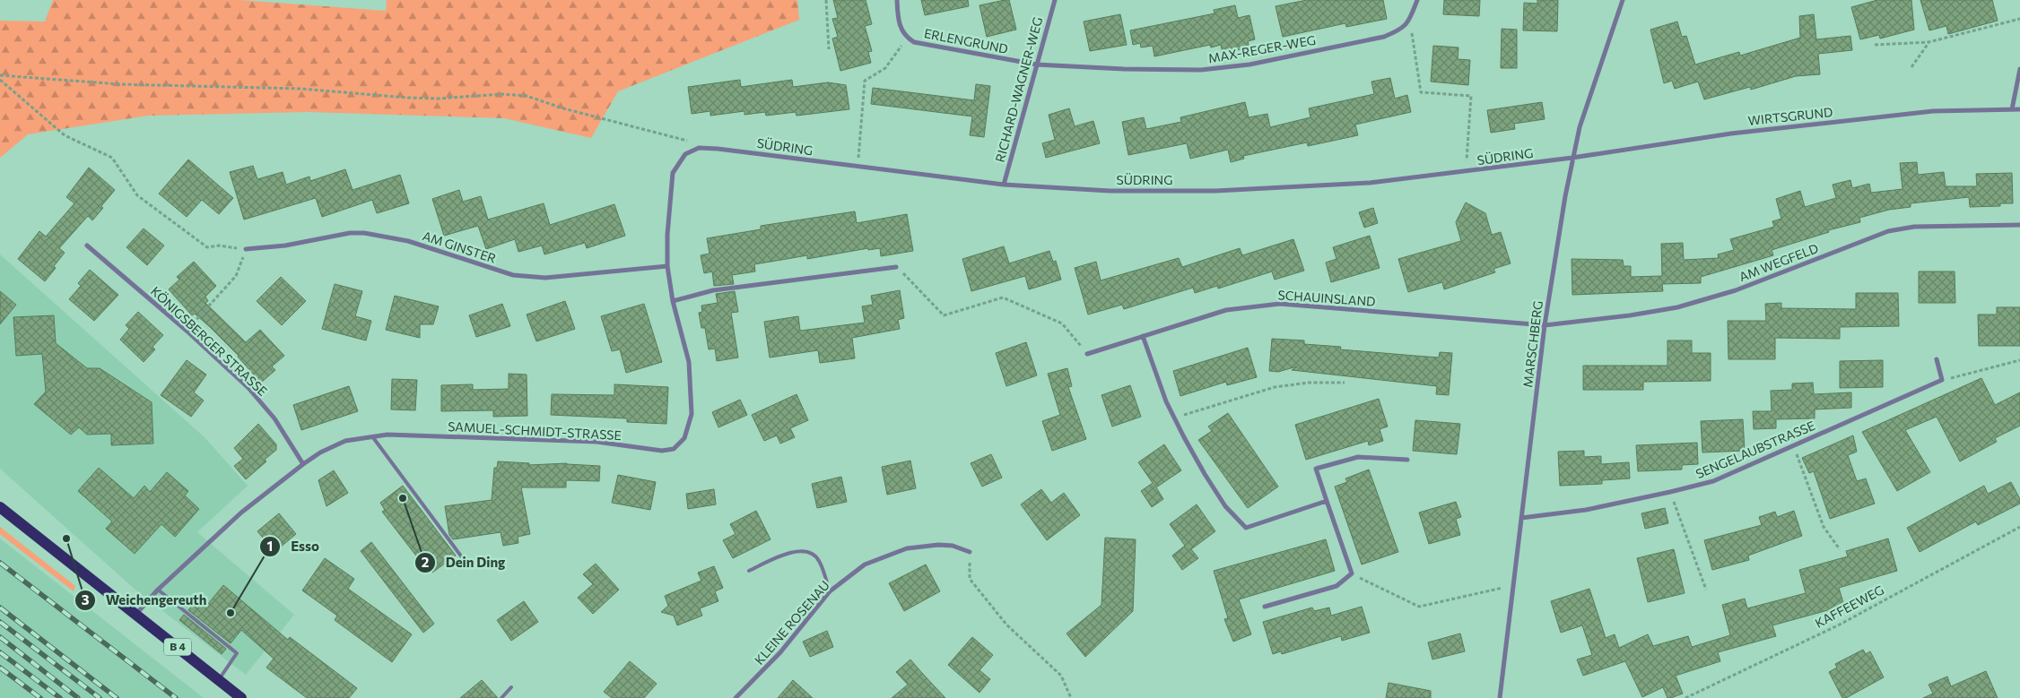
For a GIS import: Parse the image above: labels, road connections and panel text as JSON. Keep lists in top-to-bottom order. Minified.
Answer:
{"streets":{"main road":["B 4"],"street":["ERLENGRUND","MAX-REGER-WEG","RICHARD-WAGNER-WEG","WIRTSGRUND","SÜDRING","AM GINSTER","AM WEGFELD","SCHAUINSLAND","KÖNIGSBERGER STRASSE","MARSCHBERG","SAMUEL-SCHMIDT-STRASSE","SENGELAUBSTRASSE","KLEINE ROSENAU"],"path":["KAFFEEWEG"]},"crossings":[["ERLENGRUND","MAX-REGER-WEG"],["ERLENGRUND","RICHARD-WAGNER-WEG"],["MAX-REGER-WEG","RICHARD-WAGNER-WEG"],["RICHARD-WAGNER-WEG","SÜDRING"],["WIRTSGRUND","SÜDRING"],["WIRTSGRUND","MARSCHBERG"],["SÜDRING","MARSCHBERG"],["SÜDRING","SAMUEL-SCHMIDT-STRASSE"],["AM GINSTER","SAMUEL-SCHMIDT-STRASSE"],["AM WEGFELD","SCHAUINSLAND"],["AM WEGFELD","MARSCHBERG"],["SCHAUINSLAND","MARSCHBERG"],["KÖNIGSBERGER STRASSE","SAMUEL-SCHMIDT-STRASSE"],["MARSCHBERG","SENGELAUBSTRASSE"],["SAMUEL-SCHMIDT-STRASSE","B 4"]],"places":["Dein Ding","Weichengereuth","Esso"]}
